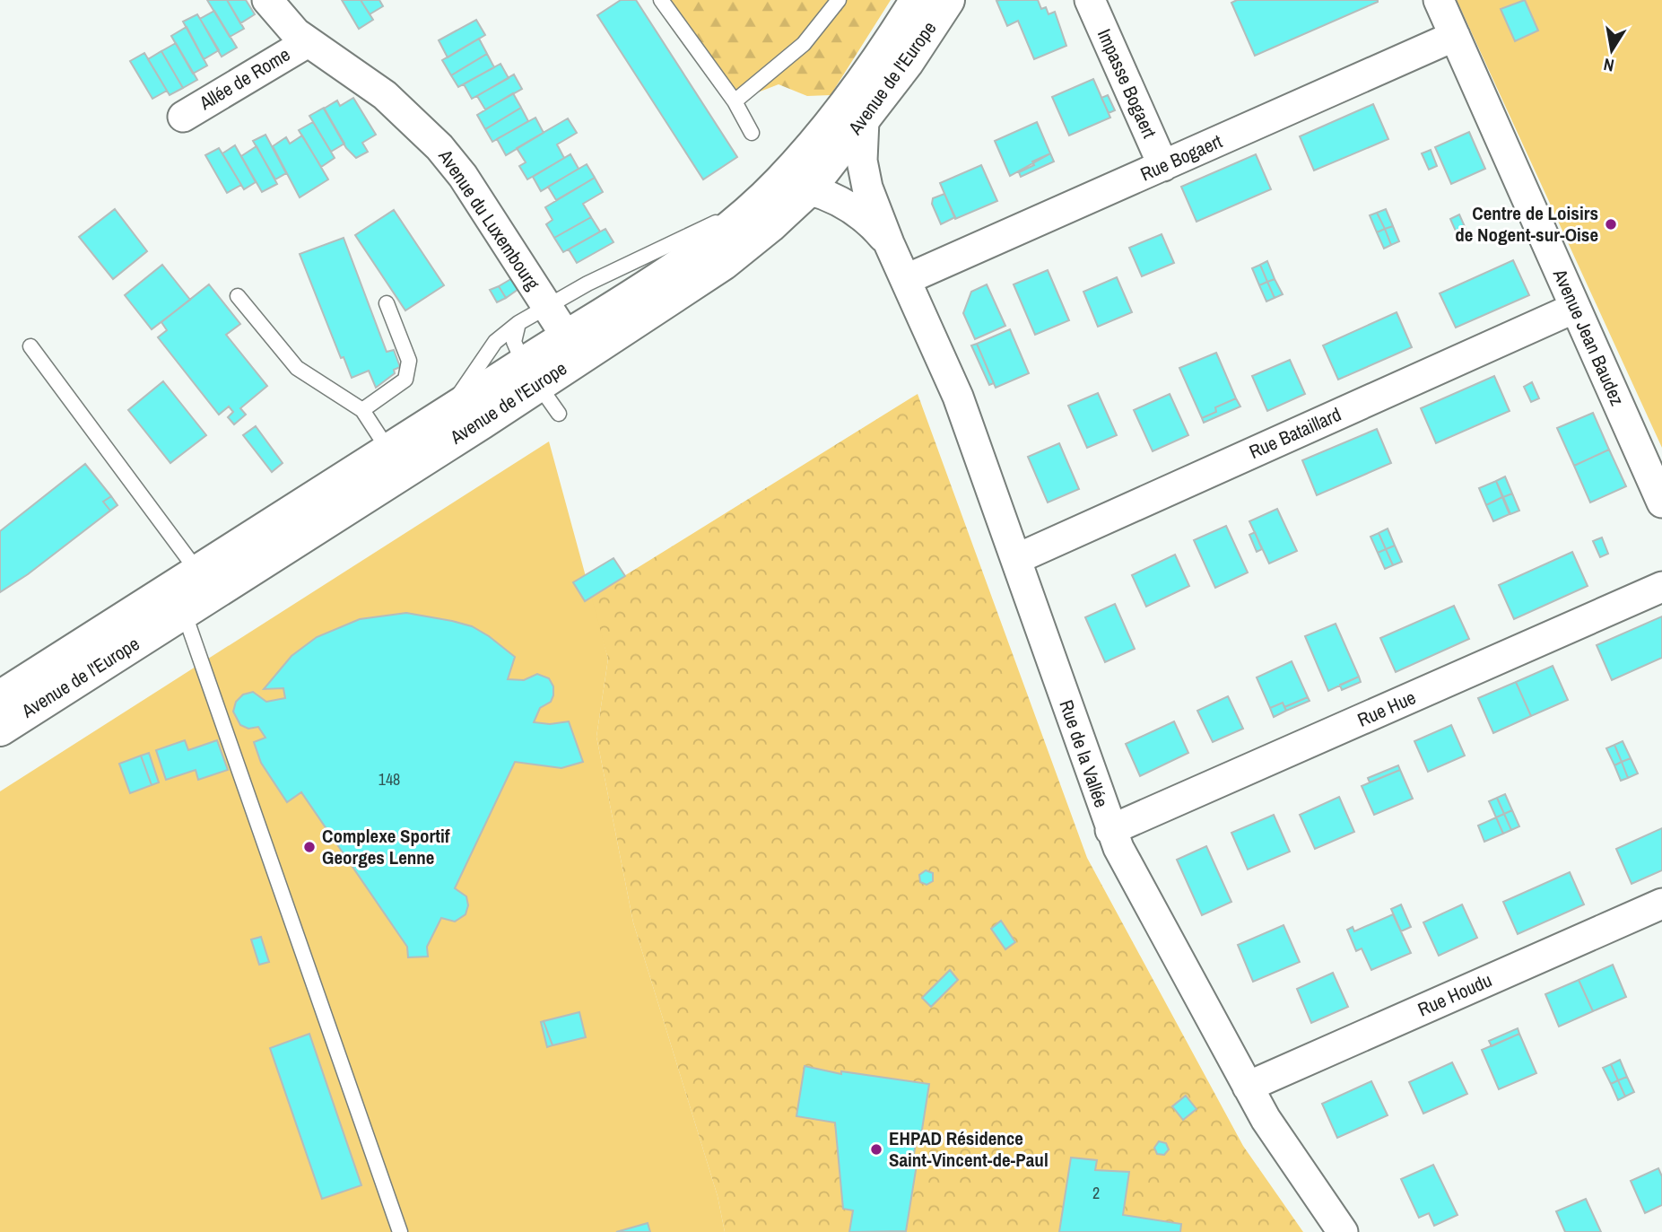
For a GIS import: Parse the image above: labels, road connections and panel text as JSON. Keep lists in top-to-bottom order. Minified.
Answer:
{"streets":{"street":["Avenue de l'Europe","Allée de Rome","Impasse Bogaert","Rue Bogaert","Avenue du Luxembourg","Avenue Jean Baudez","Rue Bataillard","Rue Hue","Rue de la Vallée","Rue Houdu"]},"crossings":[["Avenue de l'Europe","Avenue du Luxembourg"],["Avenue de l'Europe","Rue de la Vallée"],["Allée de Rome","Avenue du Luxembourg"],["Impasse Bogaert","Rue Bogaert"],["Rue Bogaert","Avenue Jean Baudez"],["Rue Bogaert","Rue de la Vallée"],["Avenue Jean Baudez","Rue Bataillard"],["Rue Bataillard","Rue de la Vallée"],["Rue Hue","Rue de la Vallée"],["Rue de la Vallée","Rue Houdu"]],"places":["Centre de Loisirs de Nogent-sur-Oise","Complexe Sportif Georges Lenne","EHPAD Résidence Saint-Vincent-de-Paul"],"house_numbers":["148","2"],"north":"bottom"}
